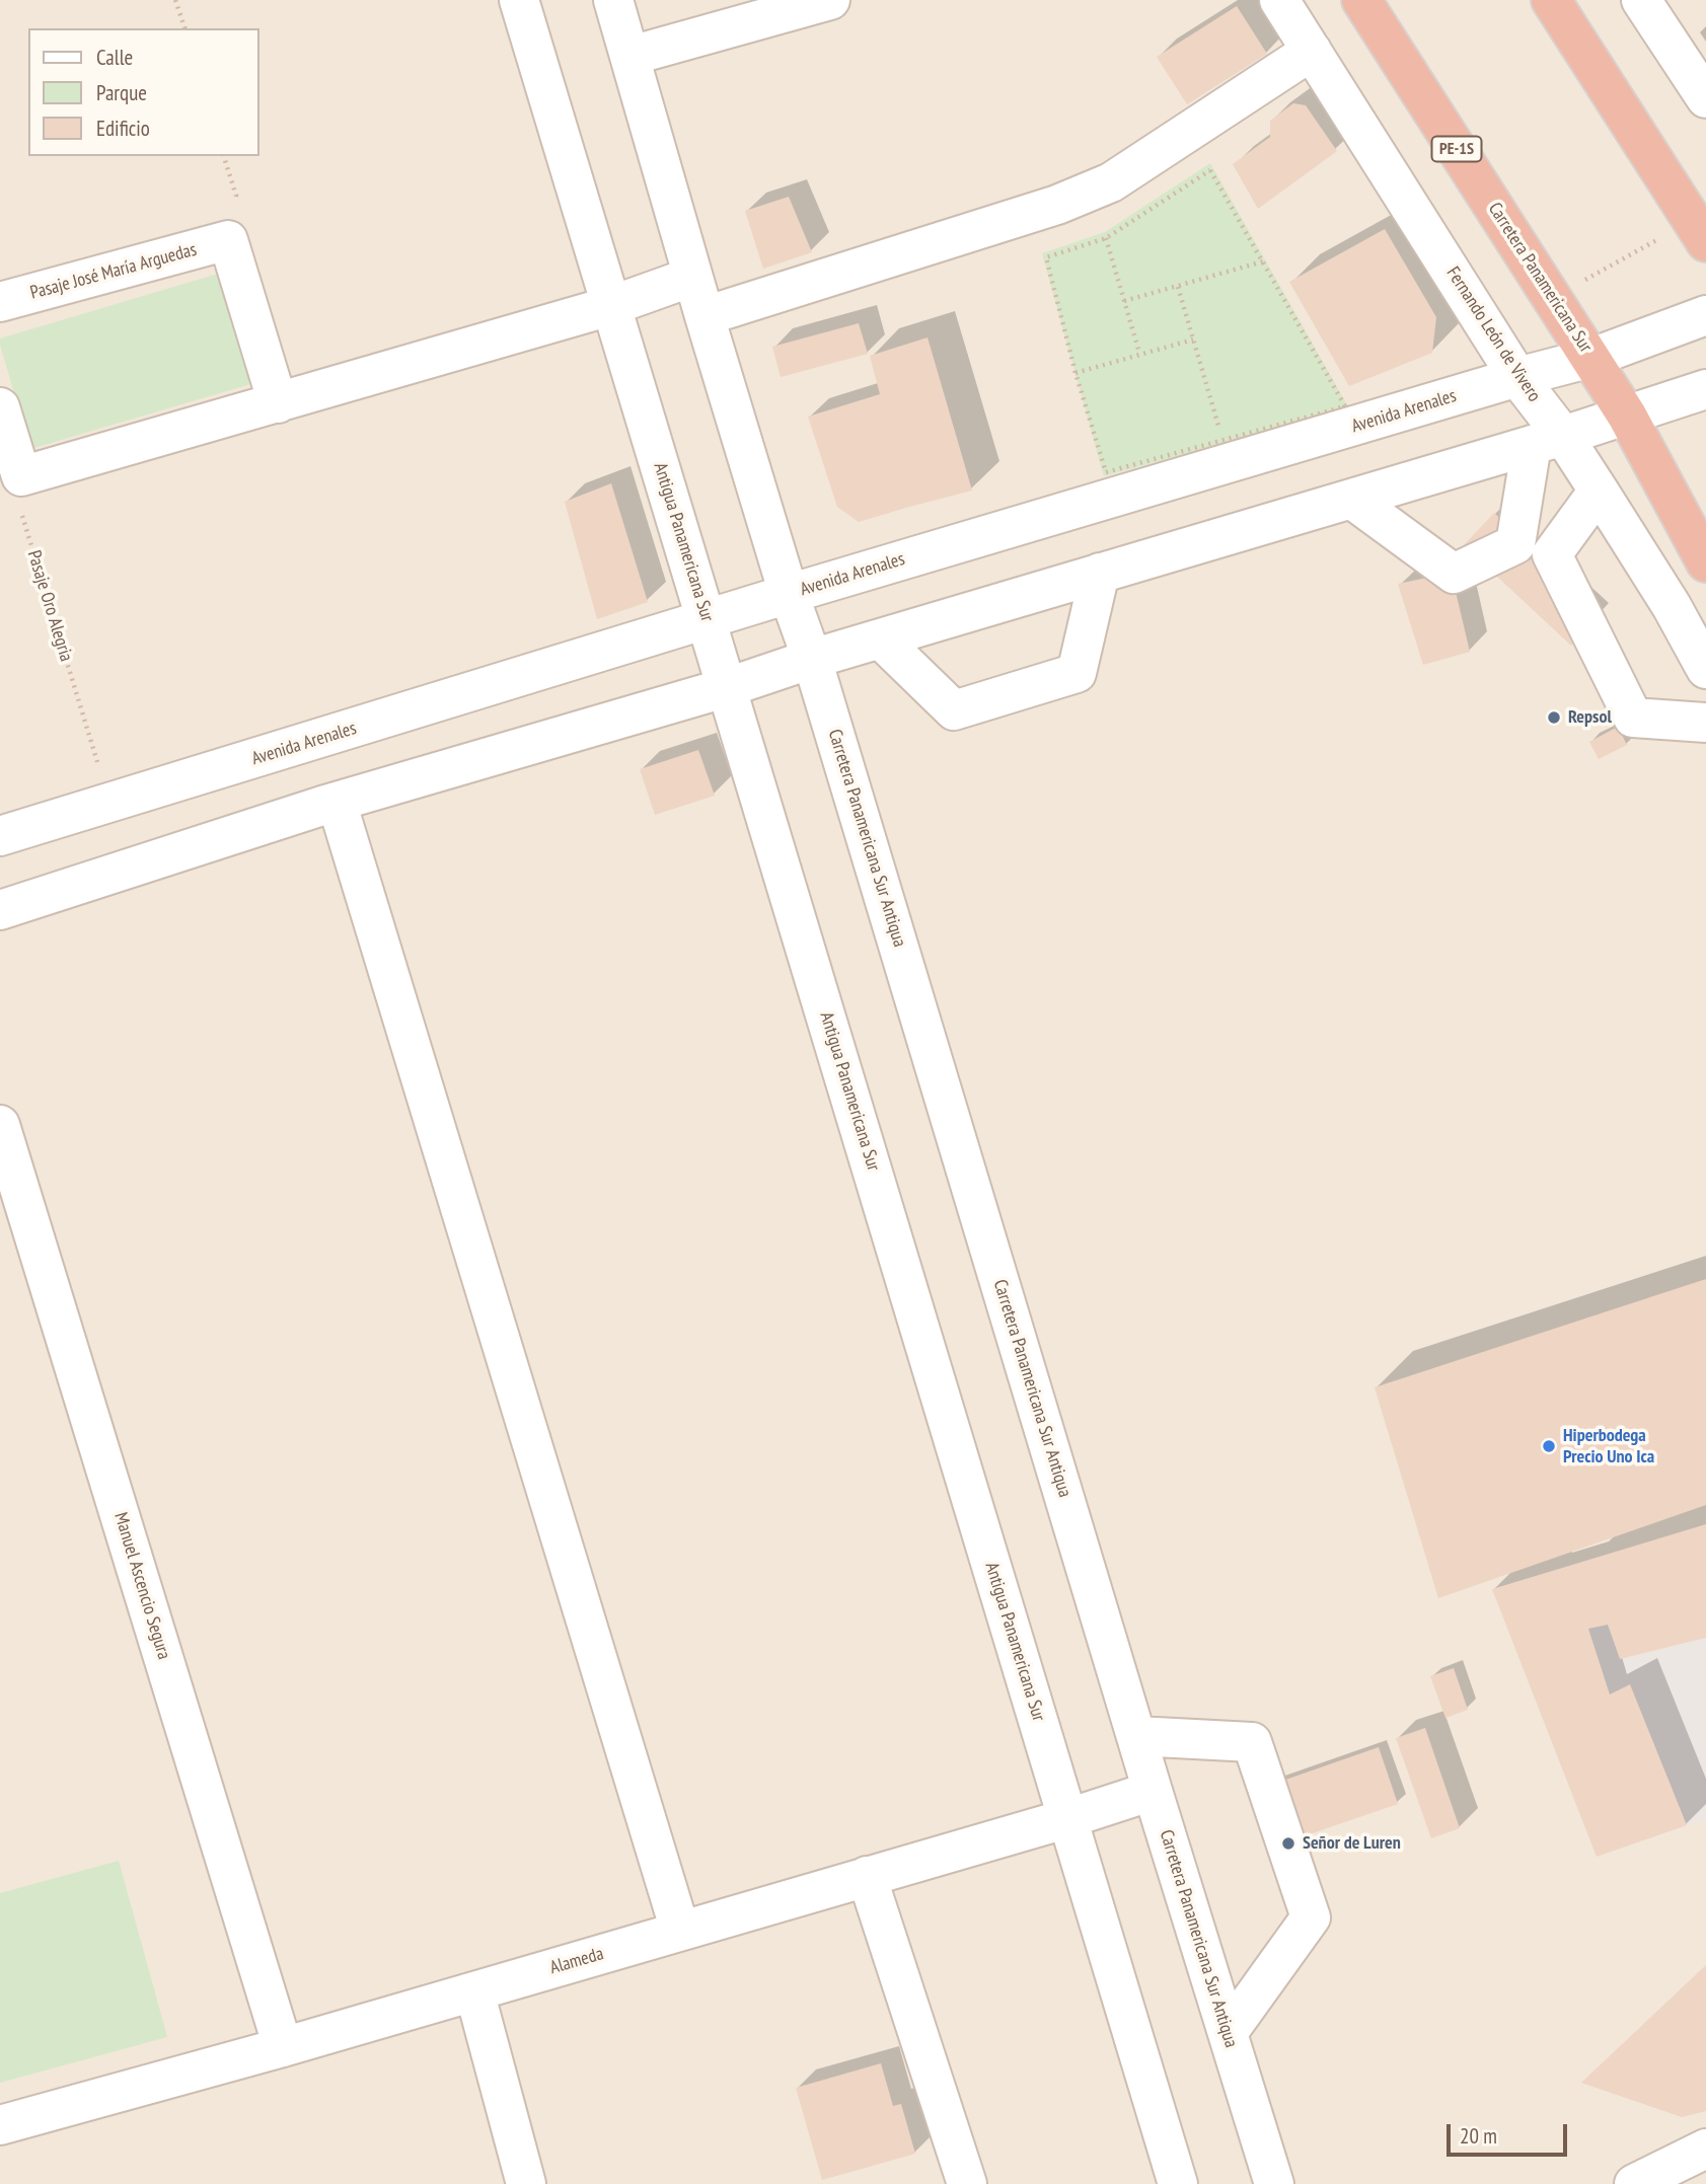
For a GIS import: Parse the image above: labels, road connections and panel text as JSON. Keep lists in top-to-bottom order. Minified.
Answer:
{"streets":{"highway":["PE-1S","Carretera Panamericana Sur"],"street":["Pasaje José María Arguedas","Fernando León de Vivero","Avenida Arenales","Antigua Panamericana Sur","Carretera Panamericana Sur Antiqua","Manuel Ascencio Segura","Alameda"],"path":["Pasaje Oro Alegria"]},"crossings":[["Carretera Panamericana Sur","Avenida Arenales"],["Fernando León de Vivero","Avenida Arenales"],["Avenida Arenales","Antigua Panamericana Sur"],["Avenida Arenales","Pasaje Oro Alegria"],["Avenida Arenales","Carretera Panamericana Sur Antiqua"],["Antigua Panamericana Sur","Alameda"],["Carretera Panamericana Sur Antiqua","Alameda"],["Manuel Ascencio Segura","Alameda"]],"places":["Repsol","Hiperbodega Precio Uno Ica","Señor de Luren"],"legend":["Calle","Parque","Edificio"],"scale_bar":"20 m"}
